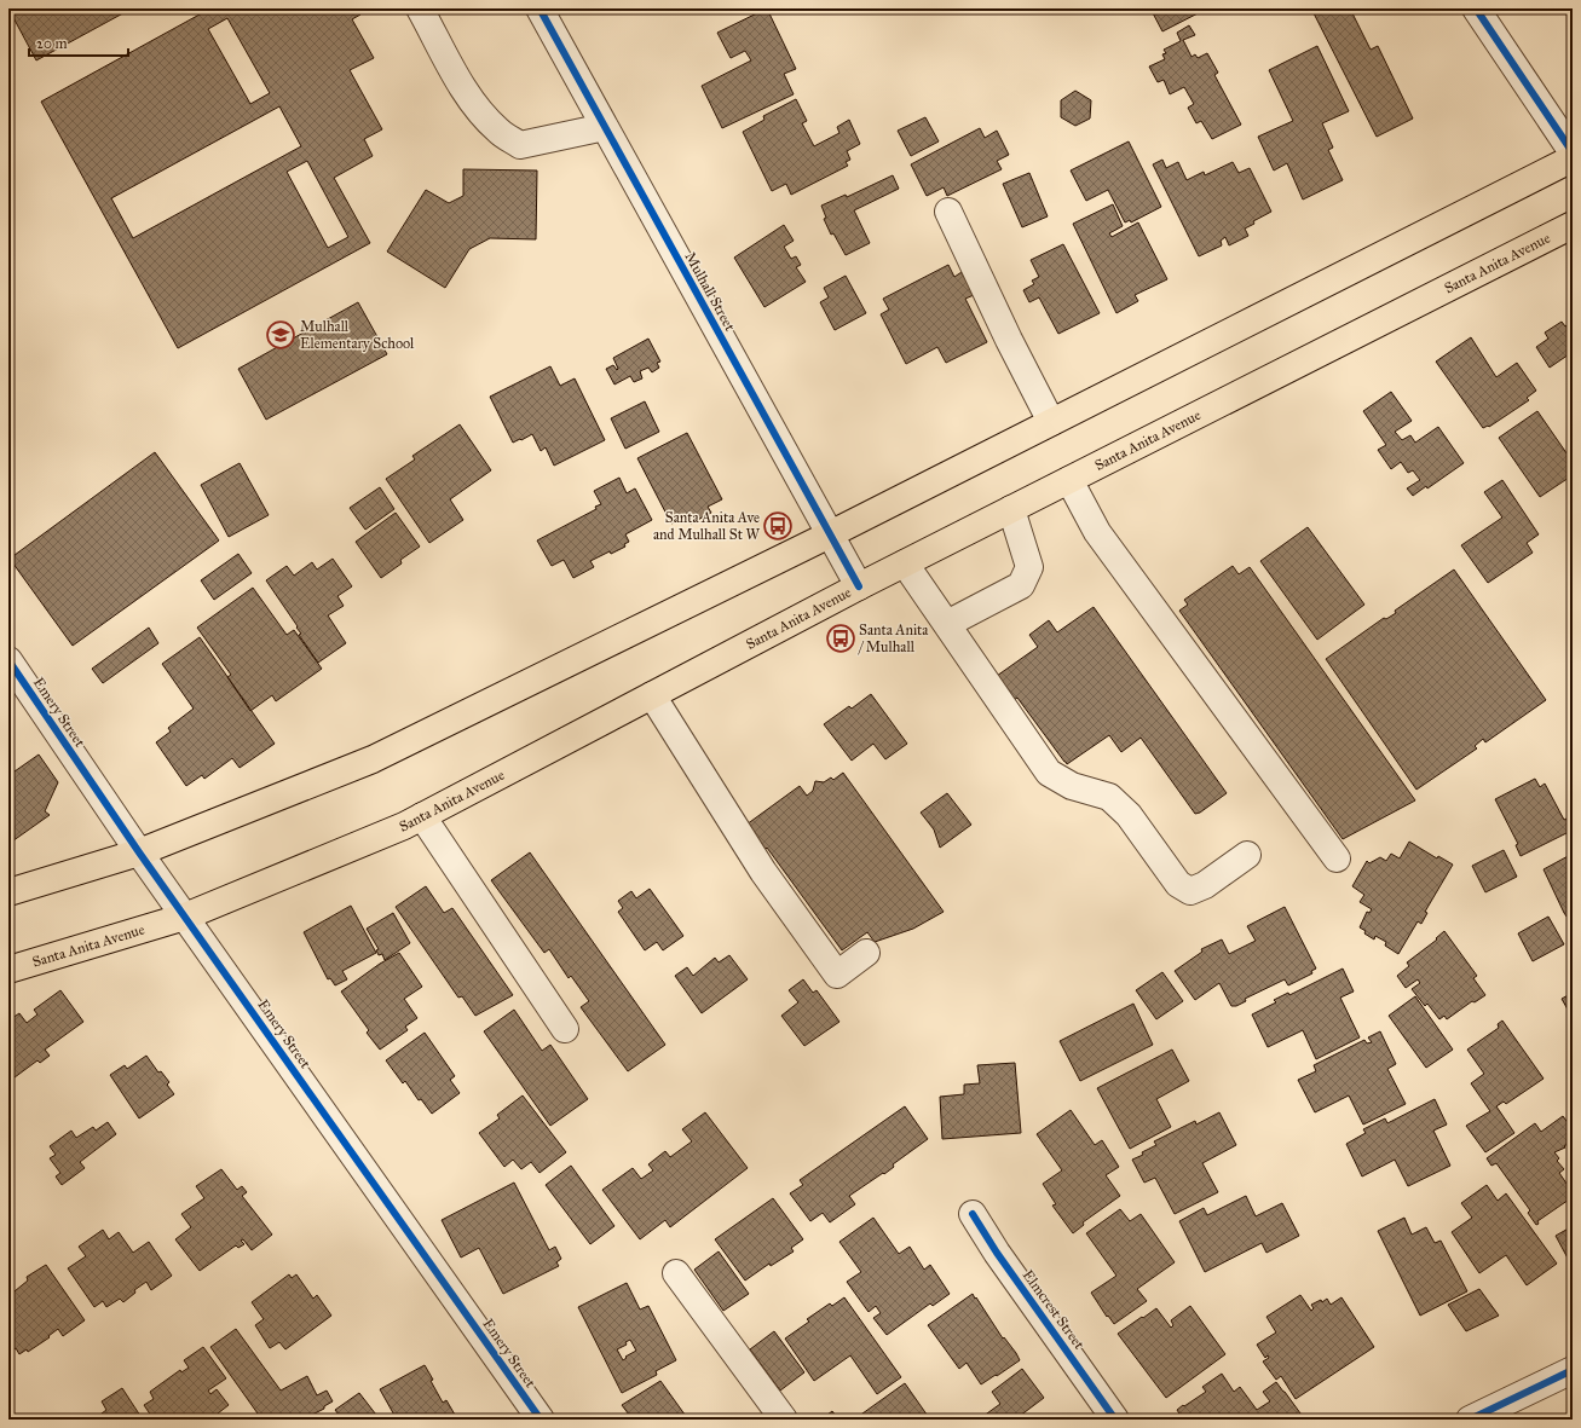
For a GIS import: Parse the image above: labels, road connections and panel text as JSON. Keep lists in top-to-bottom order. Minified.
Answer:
{"streets":{"main road":["Santa Anita Avenue"],"street":["Mulhall Street","Emery Street","Elmcrest Street"]},"crossings":[["Santa Anita Avenue","Mulhall Street"],["Santa Anita Avenue","Emery Street"]],"places":{"school or university":["Mulhall Elementary School"],"bus stop":["Santa Anita Ave and Mulhall St W","Santa Anita / Mulhall"]},"scale_bar":"20 m"}
